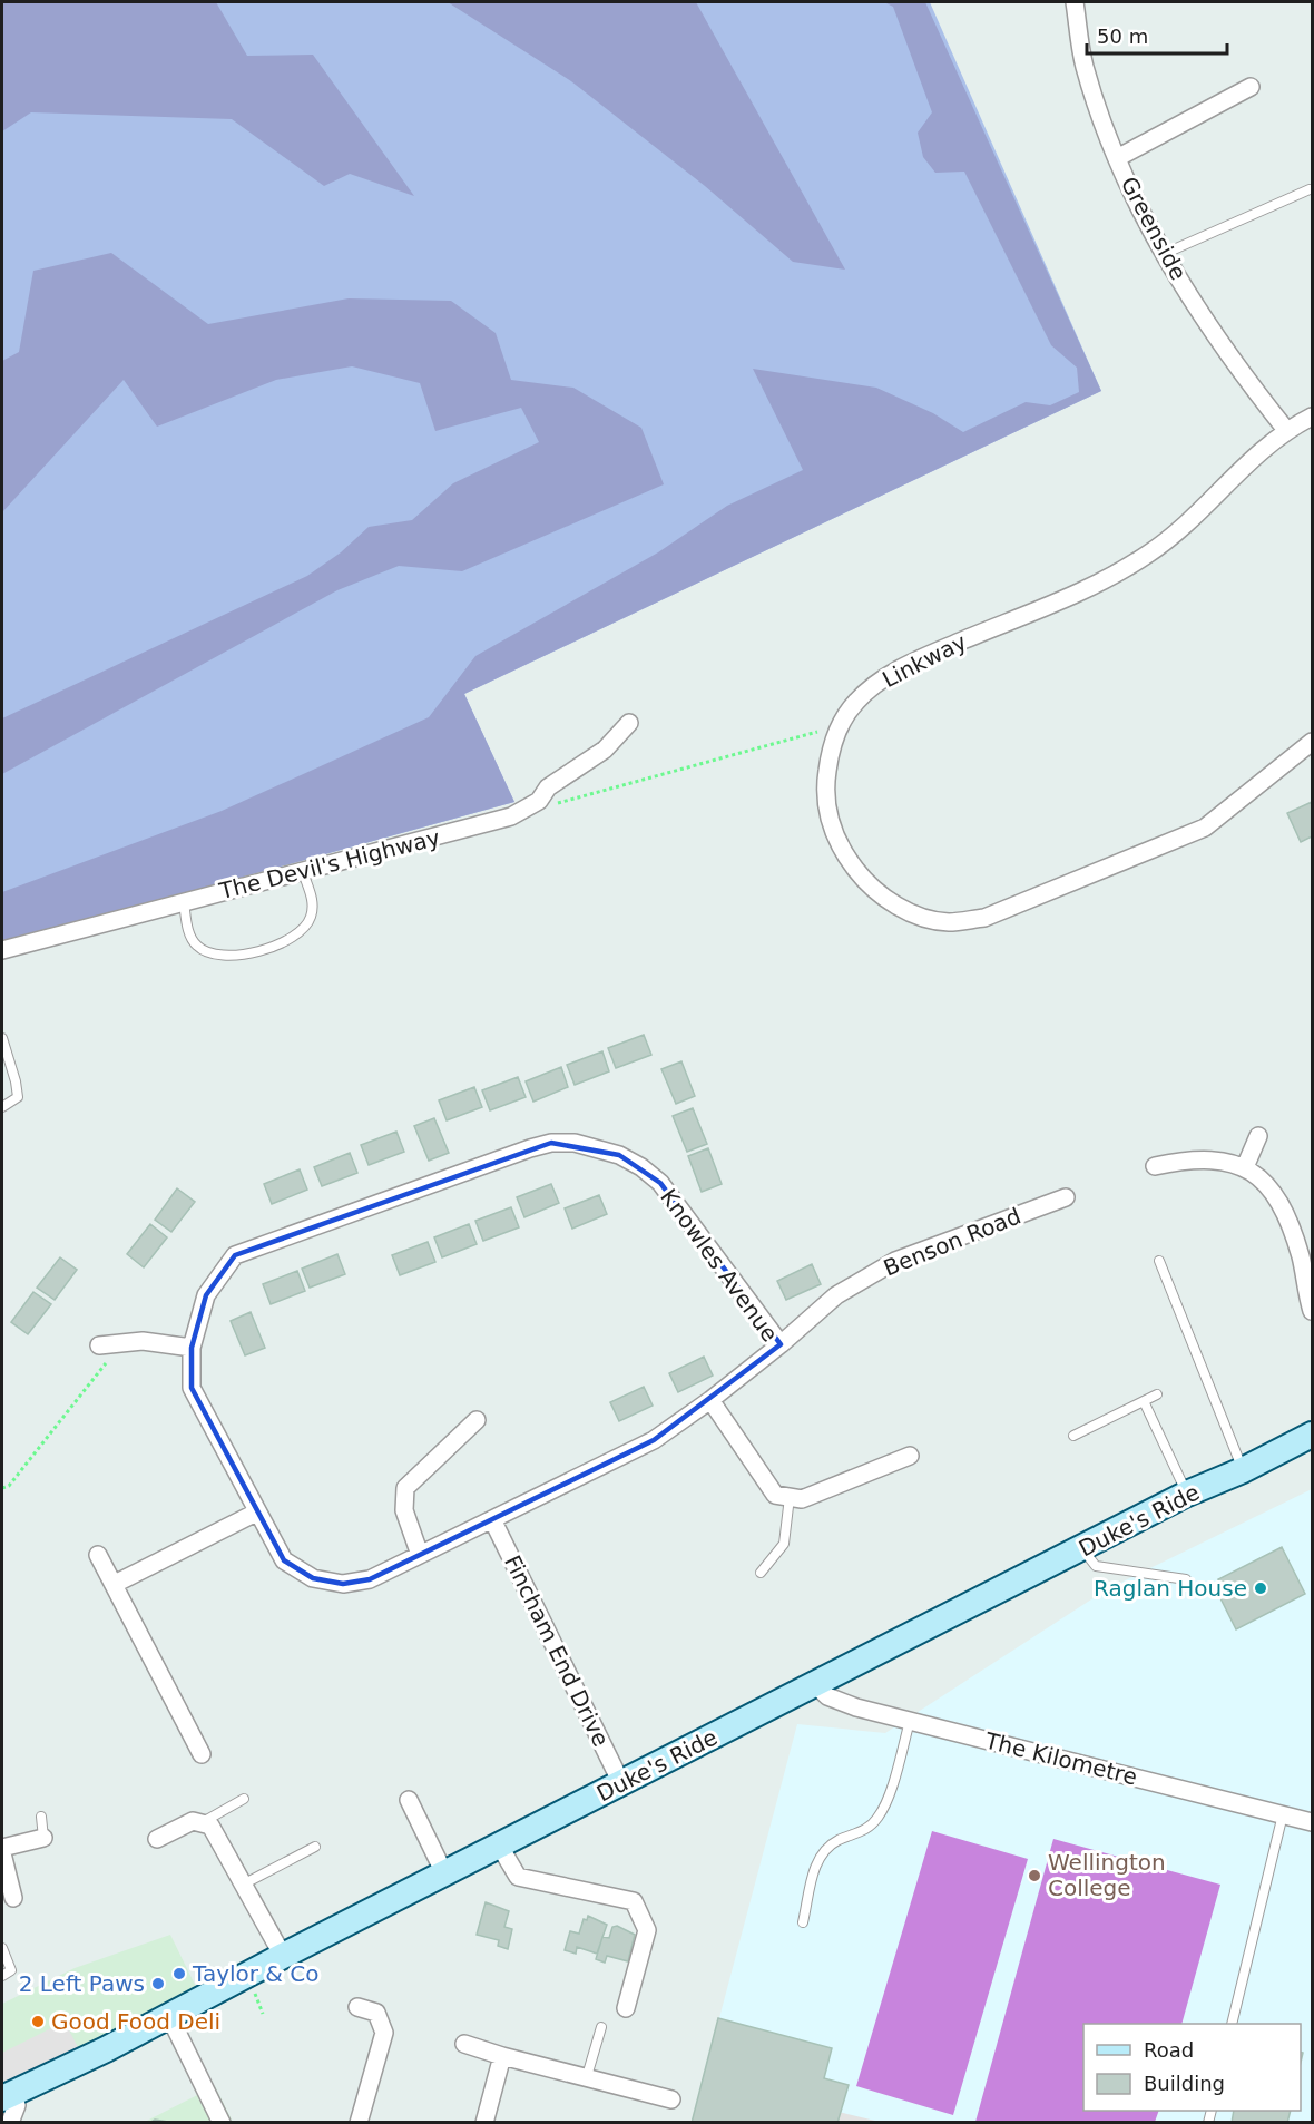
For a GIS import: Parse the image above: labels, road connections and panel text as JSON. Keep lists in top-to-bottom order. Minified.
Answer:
{"streets":{"main road":["Duke's Ride"],"street":["Greenside","Linkway","The Devil's Highway","Benson Road","Knowles Avenue","Fincham End Drive","The Kilometre"]},"crossings":[["Greenside","Linkway"],["Benson Road","Knowles Avenue"],["Knowles Avenue","Fincham End Drive"],["Duke's Ride","Fincham End Drive"],["Duke's Ride","The Kilometre"]],"places":["Raglan House","Wellington College","Taylor & Co","2 Left Paws","Good Food Deli"],"legend":["Road","Building"],"scale_bar":"50 m"}
